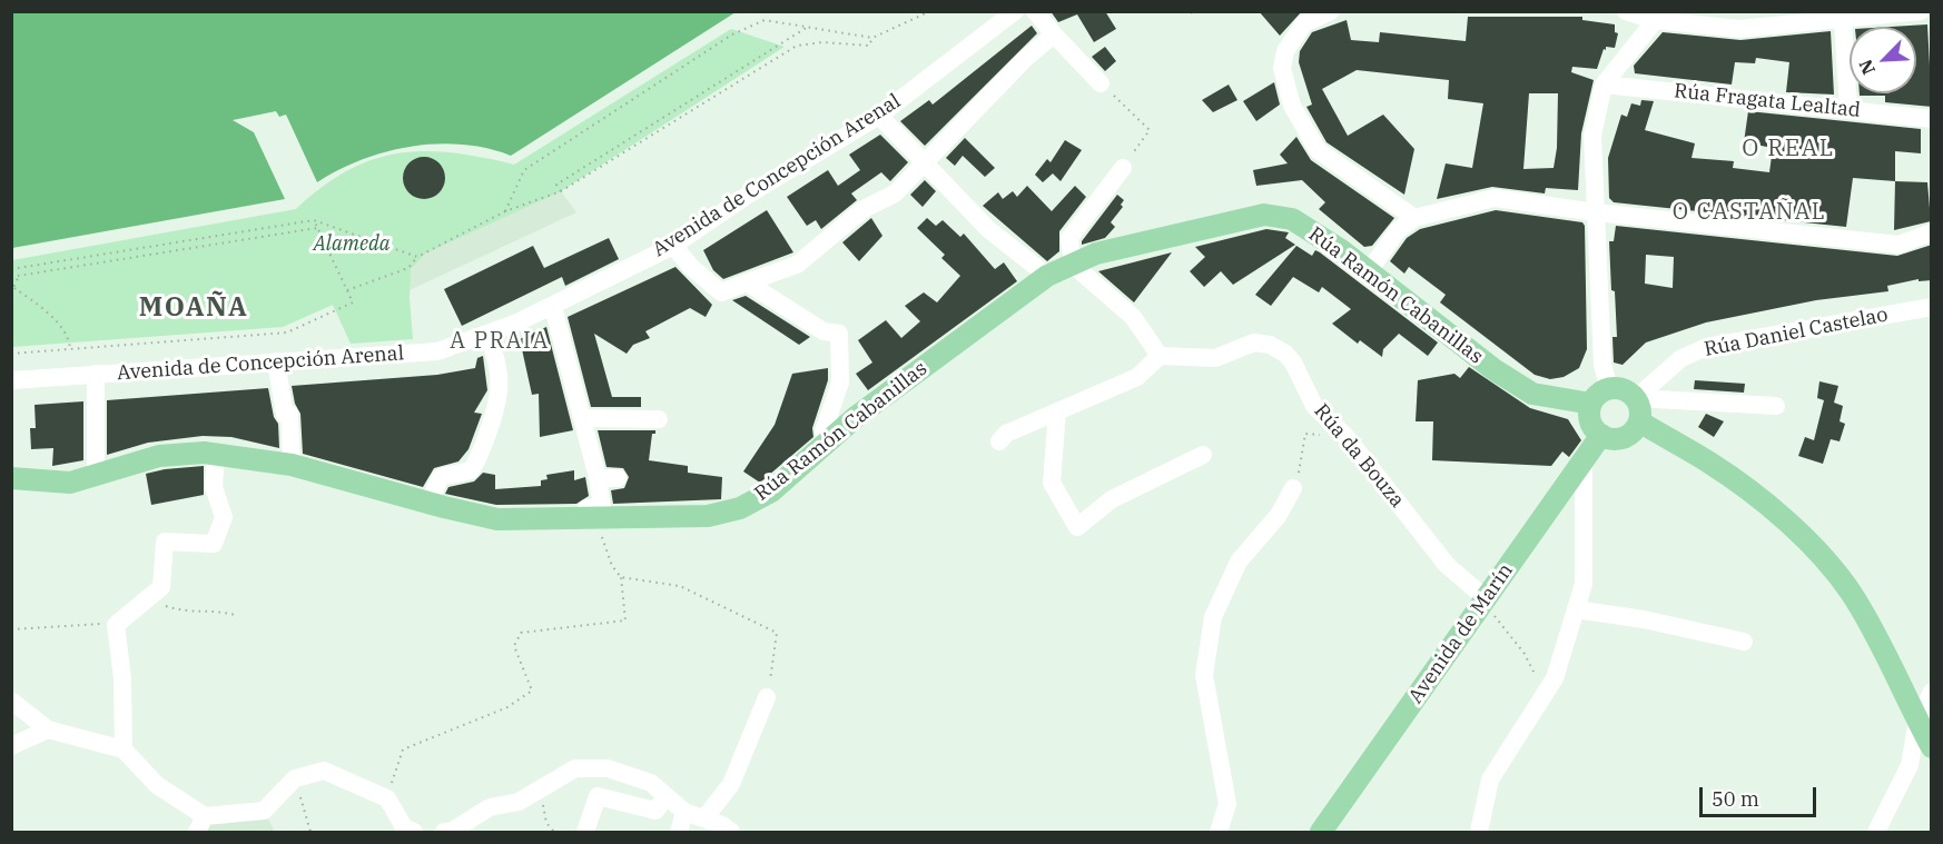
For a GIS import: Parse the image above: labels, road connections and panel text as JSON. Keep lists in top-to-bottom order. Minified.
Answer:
{"streets":{"main road":["Rúa Ramón Cabanillas","Avenida de Marín"],"street":["Rúa Fragata Lealtad","Avenida de Concepción Arenal","Rúa Daniel Castelao","Rúa da Bouza"]},"crossings":[["Rúa Ramón Cabanillas","Rúa Daniel Castelao"],["Rúa Ramón Cabanillas","Avenida de Marín"],["Rúa Daniel Castelao","Avenida de Marín"],["Rúa da Bouza","Avenida de Marín"]],"districts":["O REAL","O CASTAÑAL","MOAÑA","A PRAIA"],"parks":["Alameda"],"scale_bar":"50 m","north":"bottom left"}
